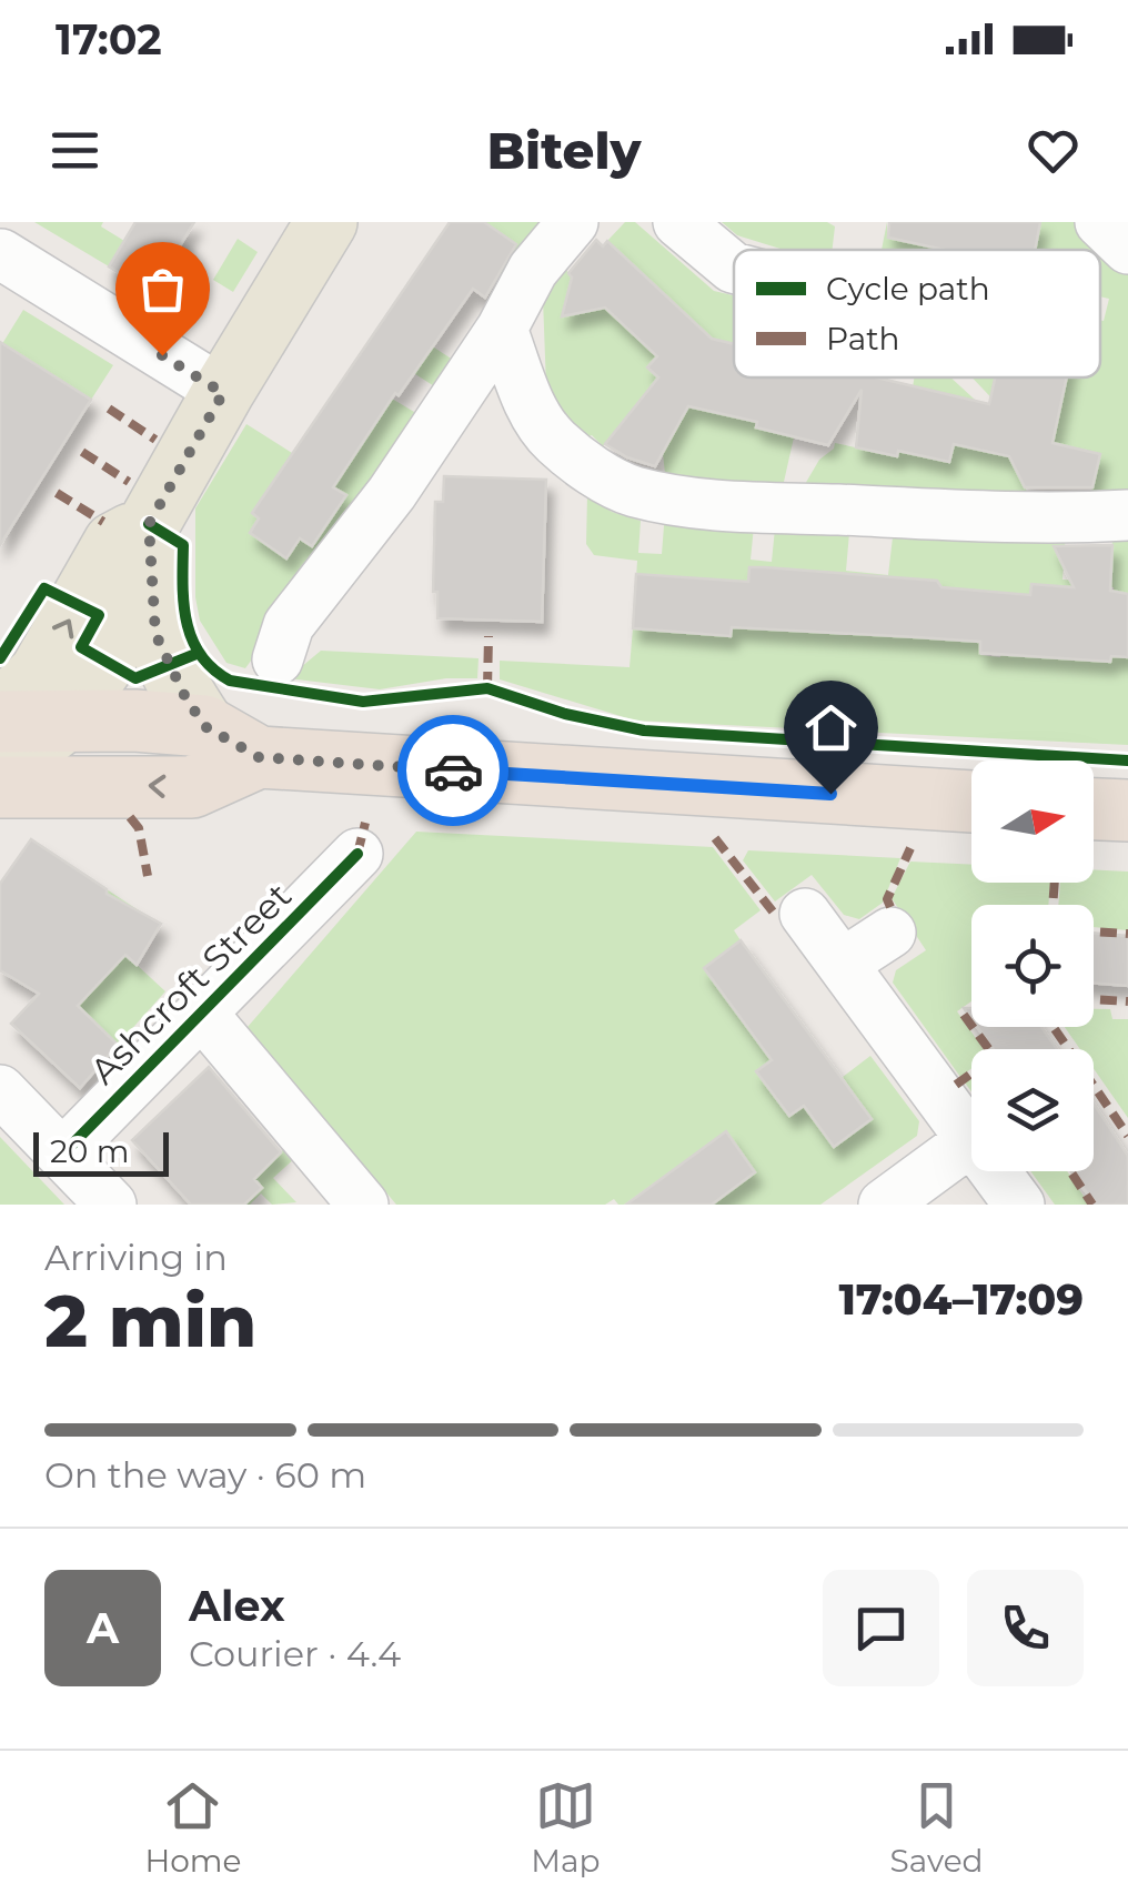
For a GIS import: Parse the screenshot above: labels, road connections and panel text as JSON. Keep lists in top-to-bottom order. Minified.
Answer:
{"streets":{"street":["Ashcroft Street"]},"legend":["Cycle path","Path"],"scale_bar":"20 m","north":"right","page":{"status":"17:02","header":"Bitely","scale":"20 m","heading":["2 min","Arriving in","17:04–17:09"],"panel":["Alex","Courier · 4.4"],"bar":"On the way · 60 m","round":"A","tabs":["Home","Map","Saved"]}}
